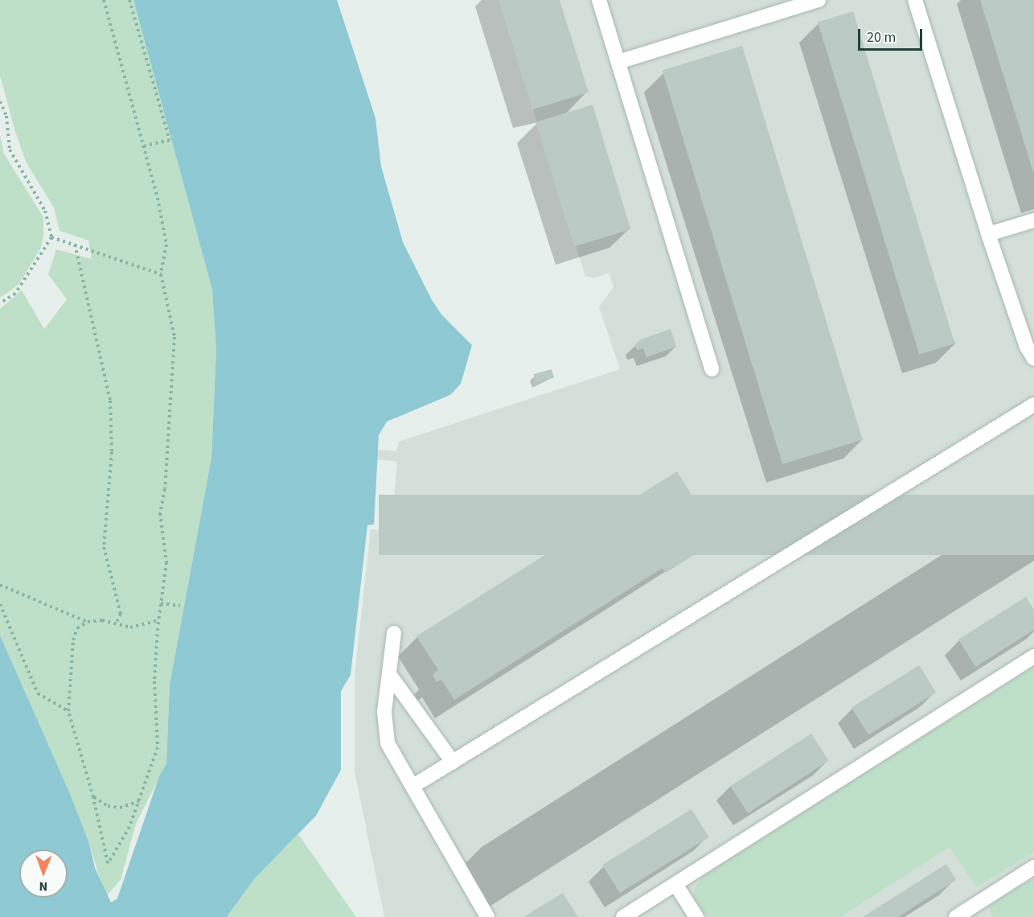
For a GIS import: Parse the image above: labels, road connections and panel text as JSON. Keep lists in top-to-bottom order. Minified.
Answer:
{"scale_bar":"20 m","north":"bottom"}
